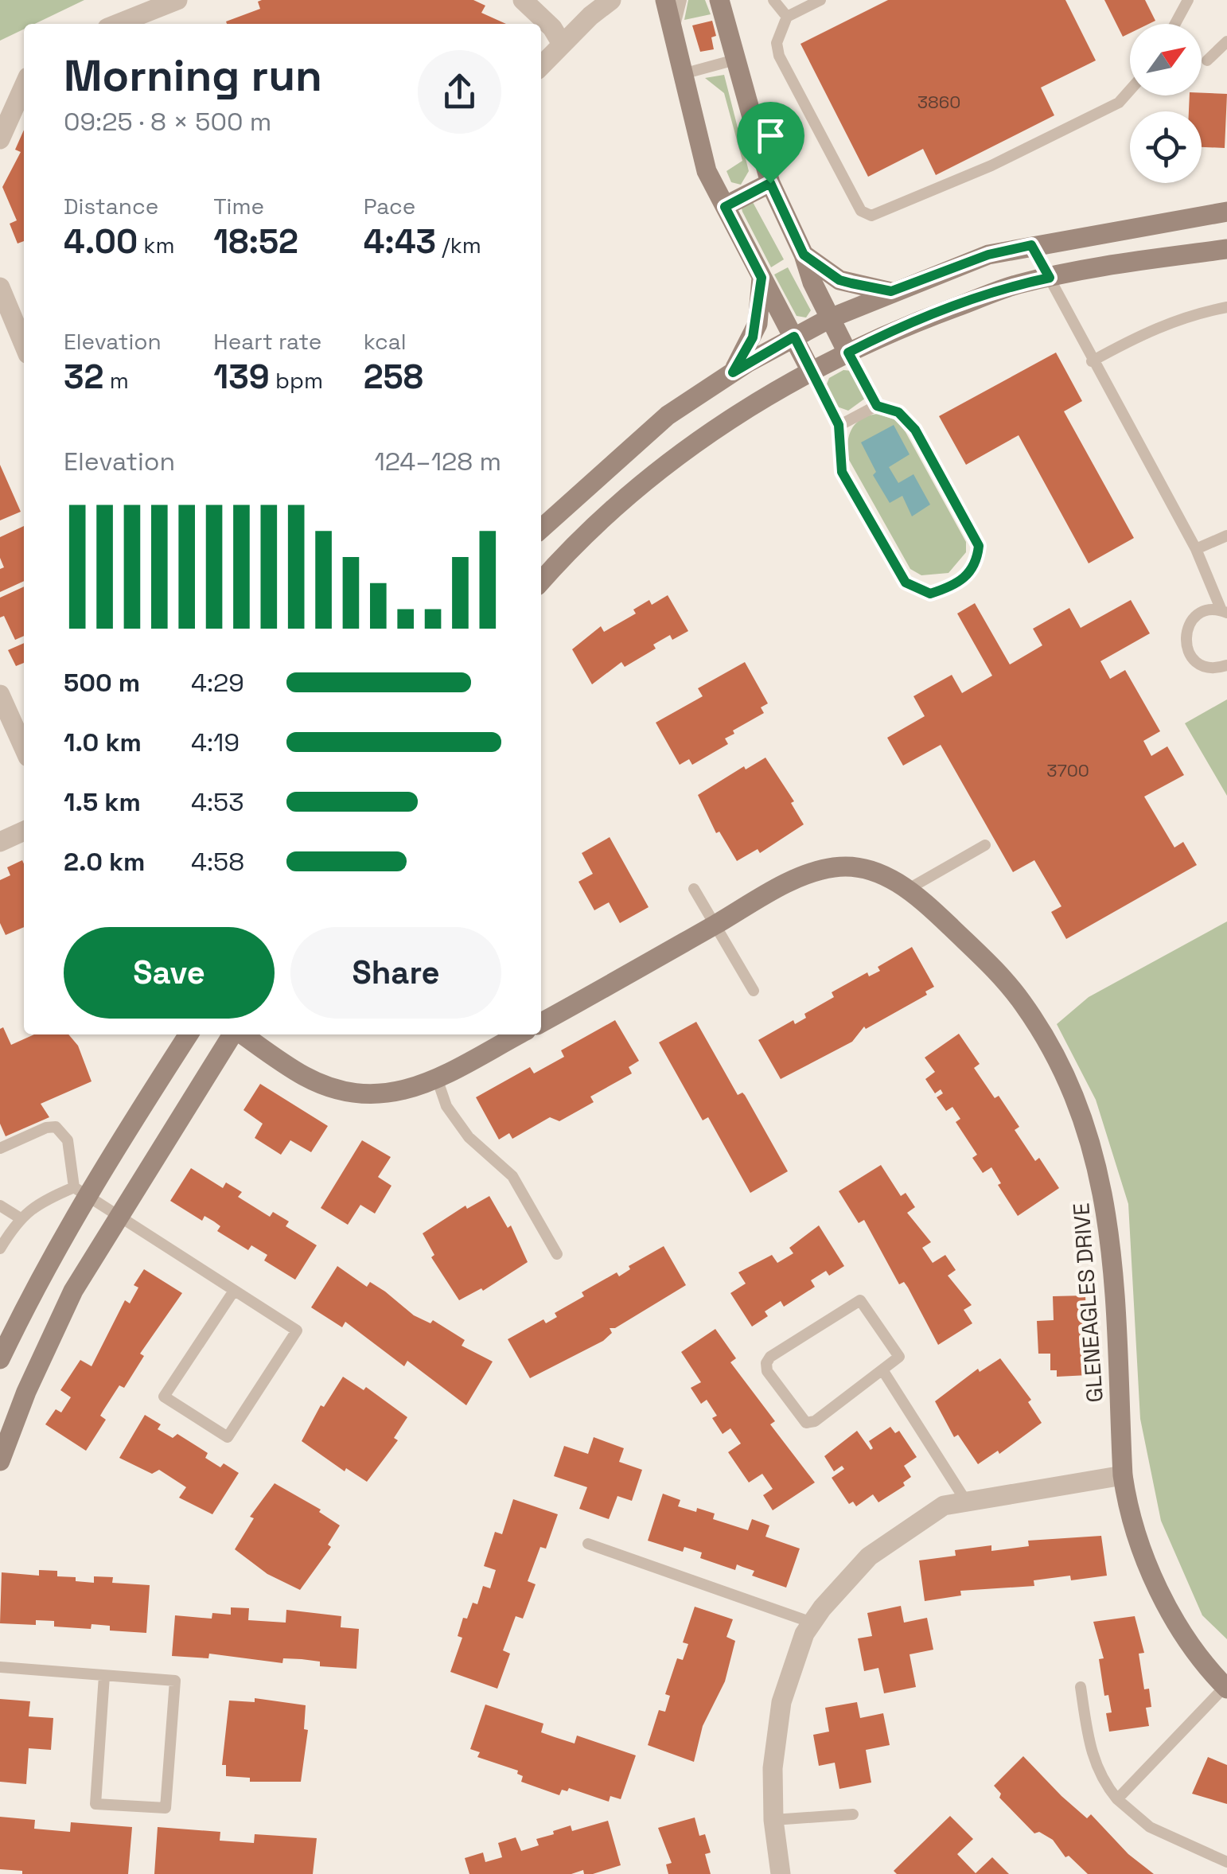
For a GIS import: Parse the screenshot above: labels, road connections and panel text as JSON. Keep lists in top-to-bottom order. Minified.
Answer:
{"streets":{"street":["GLENEAGLES DRIVE"]},"house_numbers":["3860","3700"],"north":"top right","page":{"heading":["Morning run","09:25 · 8 × 500 m"],"stats":[["Distance","4.00 km"],["Time","18:52"],["Pace","4:43 /km"],["Elevation","32 m"],["Heart rate","139 bpm"],["kcal","258"]],"chart":["Elevation","124–128 m"],"list":[{"name":"500 m","note":"4:29"},{"name":"1.0 km","note":"4:19"},{"name":"1.5 km","note":"4:53"},{"name":"2.0 km","note":"4:58"}],"buttons":["Save","Share"]}}
